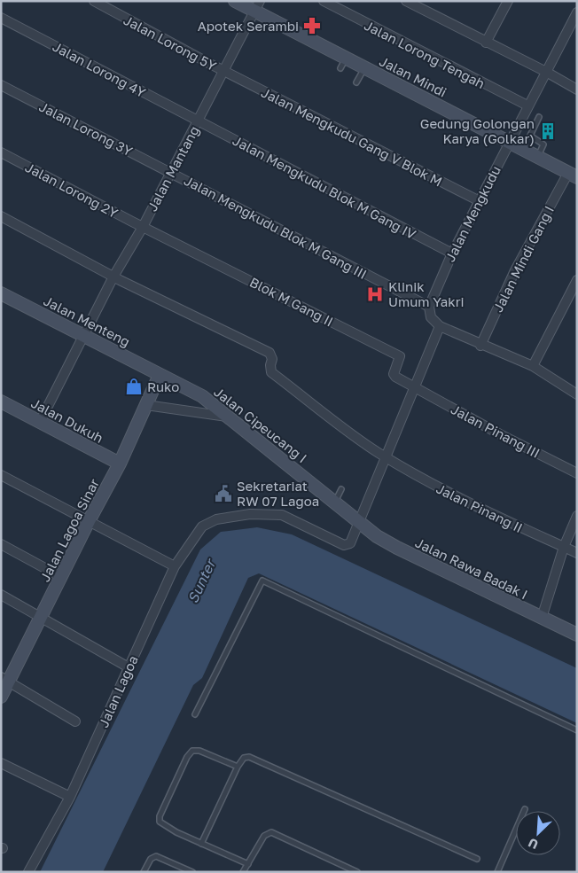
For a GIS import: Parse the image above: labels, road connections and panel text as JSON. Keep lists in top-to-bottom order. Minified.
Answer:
{"streets":{"street":["Jalan Lorong 5Y","Jalan Lorong Tengah","Jalan Lorong 4Y","Jalan Mindi","Jalan Lorong 3Y","Jalan Mengkudu Gang V Blok M","Jalan Mantang","Jalan Mengkudu Blok M Gang IV","Jalan Lorong 2Y","Jalan Mengkudu","Jalan Mengkudu Blok M Gang III","Jalan Mindi Gang I","Blok M Gang II","Jalan Menteng","Jalan Dukuh","Jalan Cipeucang I","Jalan Pinang III","Jalan Pinang II","Jalan Lagoa Sinar","Jalan Rawa Badak I","Jalan Lagoa"]},"crossings":[["Jalan Lorong 5Y","Jalan Mengkudu Gang V Blok M"],["Jalan Lorong 5Y","Jalan Mantang"],["Jalan Lorong Tengah","Jalan Mengkudu"],["Jalan Lorong 4Y","Jalan Mantang"],["Jalan Lorong 4Y","Jalan Mengkudu Blok M Gang IV"],["Jalan Mindi","Jalan Mantang"],["Jalan Mindi","Jalan Mengkudu"],["Jalan Mindi","Jalan Mindi Gang I"],["Jalan Lorong 3Y","Jalan Mantang"],["Jalan Lorong 3Y","Jalan Mengkudu Blok M Gang III"],["Jalan Mengkudu Gang V Blok M","Jalan Mantang"],["Jalan Mengkudu Gang V Blok M","Jalan Mengkudu"],["Jalan Mantang","Jalan Mengkudu Blok M Gang IV"],["Jalan Mantang","Jalan Lorong 2Y"],["Jalan Mantang","Jalan Mengkudu Blok M Gang III"],["Jalan Mantang","Blok M Gang II"],["Jalan Mantang","Jalan Menteng"],["Jalan Mantang","Jalan Dukuh"],["Jalan Mantang","Jalan Pinang II"],["Jalan Mengkudu Blok M Gang IV","Jalan Mengkudu"],["Jalan Lorong 2Y","Blok M Gang II"],["Jalan Mengkudu","Jalan Mengkudu Blok M Gang III"],["Blok M Gang II","Jalan Pinang III"],["Jalan Menteng","Jalan Cipeucang I"],["Jalan Menteng","Jalan Lagoa Sinar"],["Jalan Dukuh","Jalan Lagoa Sinar"],["Jalan Cipeucang I","Jalan Lagoa Sinar"],["Jalan Cipeucang I","Jalan Rawa Badak I"],["Jalan Cipeucang I","Jalan Lagoa"],["Jalan Rawa Badak I","Jalan Lagoa"]],"water":["Sunter"],"places":{"pharmacy":["Apotek Serambi"],"building":["Gedung Golongan Karya (Golkar)"],"hospital":["Klinik Umum Yakri"],"shop":["Ruko"],"public building":["Sekretariat RW 07 Lagoa"]},"north":"bottom left"}
